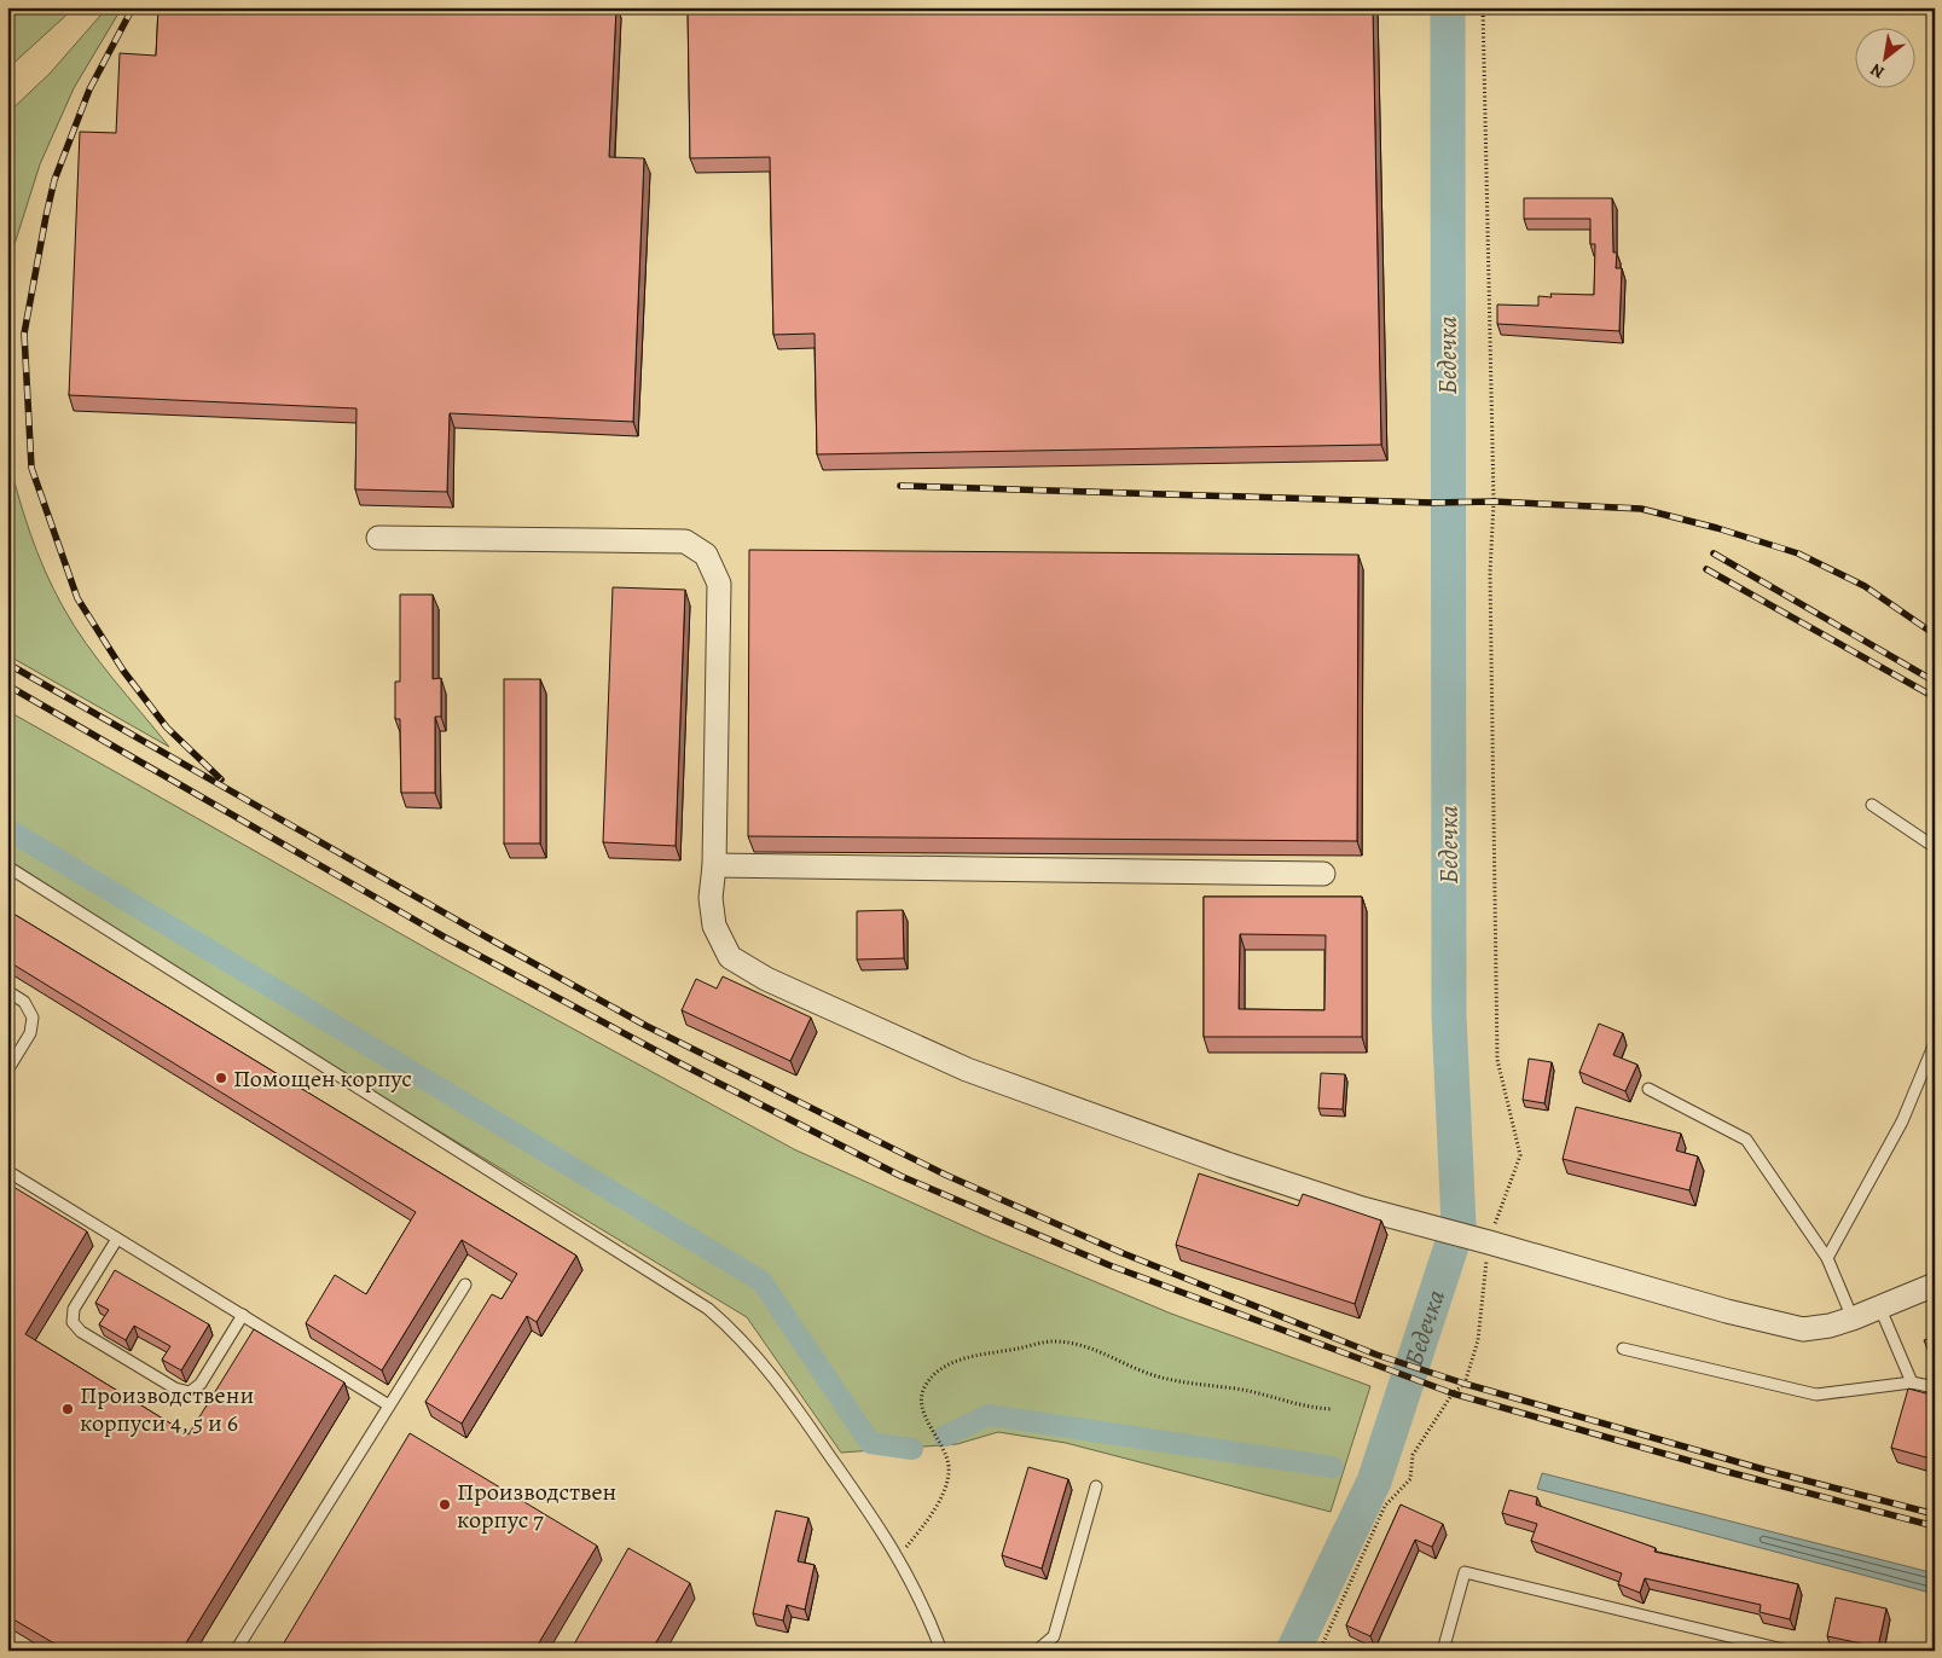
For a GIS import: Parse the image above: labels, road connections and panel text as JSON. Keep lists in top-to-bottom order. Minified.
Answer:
{"water":["Бедечка"],"places":["Помощен корпус","Производствени корпуси 4, 5 и 6","Производствeн корпус 7"],"north":"bottom left"}
